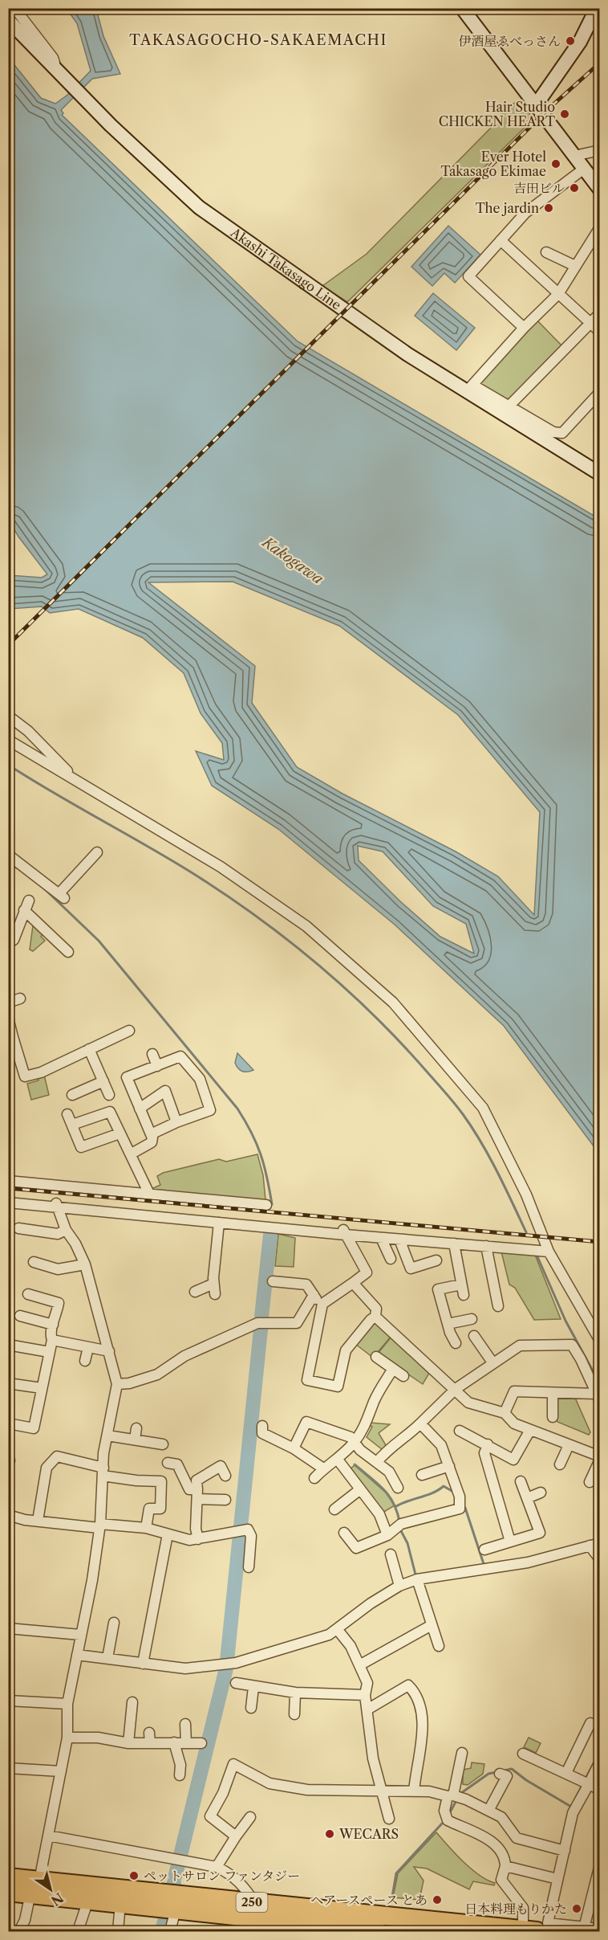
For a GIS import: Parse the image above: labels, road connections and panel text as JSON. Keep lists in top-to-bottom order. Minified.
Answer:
{"streets":{"highway":["250"],"main road":["Akashi Takasago Line"]},"districts":["TAKASAGOCHO-SAKAEMACHI"],"water":["Kakogawa"],"places":["伊酒屋ゑべっさん","Hair Studio CHICKEN HEART","Ever Hotel Takasago Ekimae","吉田ビル","The jardin","WECARS","ペットサロン ファンタジー","ヘアースペース とあ","日本料理もりかた"],"north":"bottom right"}
